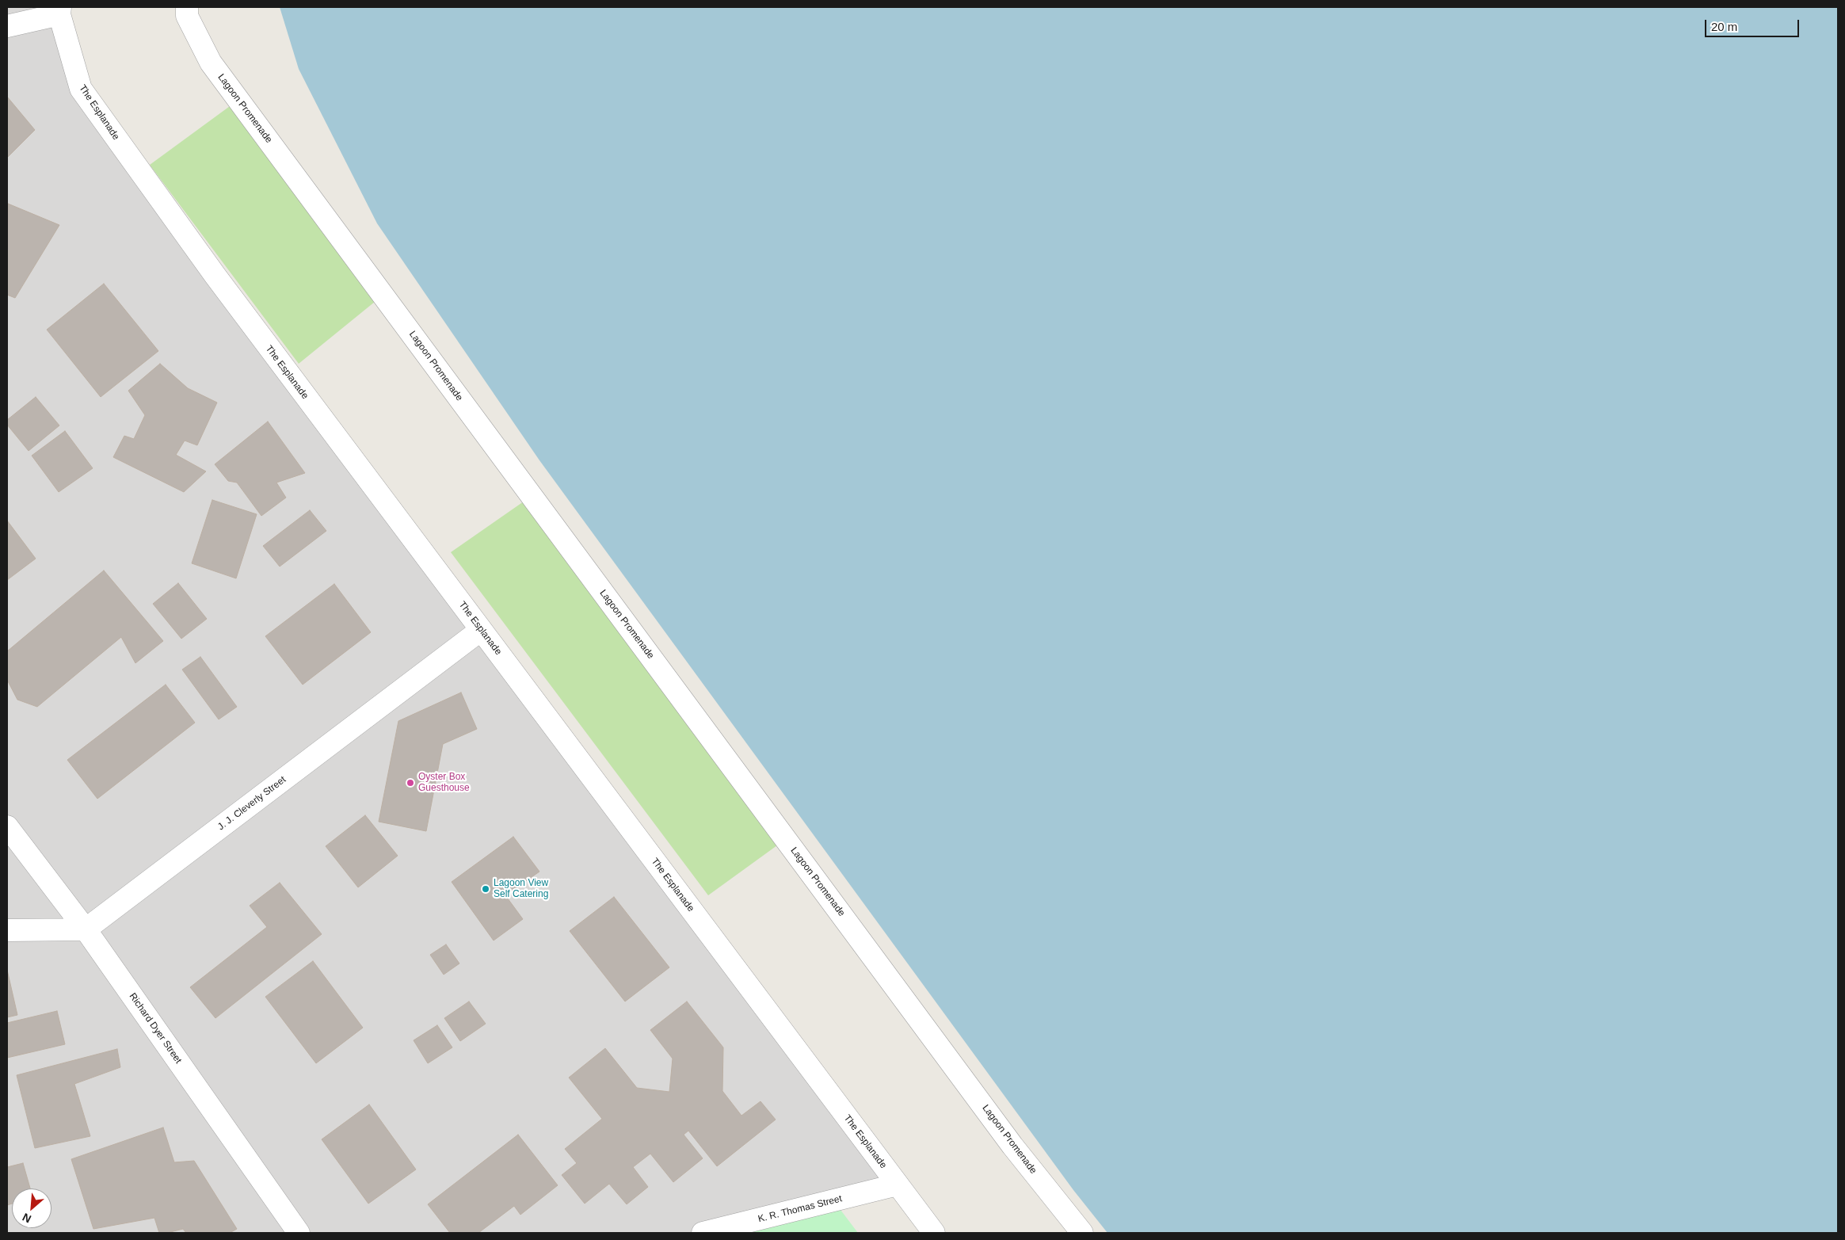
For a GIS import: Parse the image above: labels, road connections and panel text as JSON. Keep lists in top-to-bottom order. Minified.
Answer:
{"streets":{"street":["Lagoon Promenade","The Esplanade","J. J. Cleverly Street","Richard Dyer Street","K. R. Thomas Street"]},"crossings":[["The Esplanade","J. J. Cleverly Street"],["The Esplanade","K. R. Thomas Street"],["J. J. Cleverly Street","Richard Dyer Street"]],"places":["Oyster Box Guesthouse","Lagoon View Self Catering"],"scale_bar":"20 m","north":"bottom left"}
